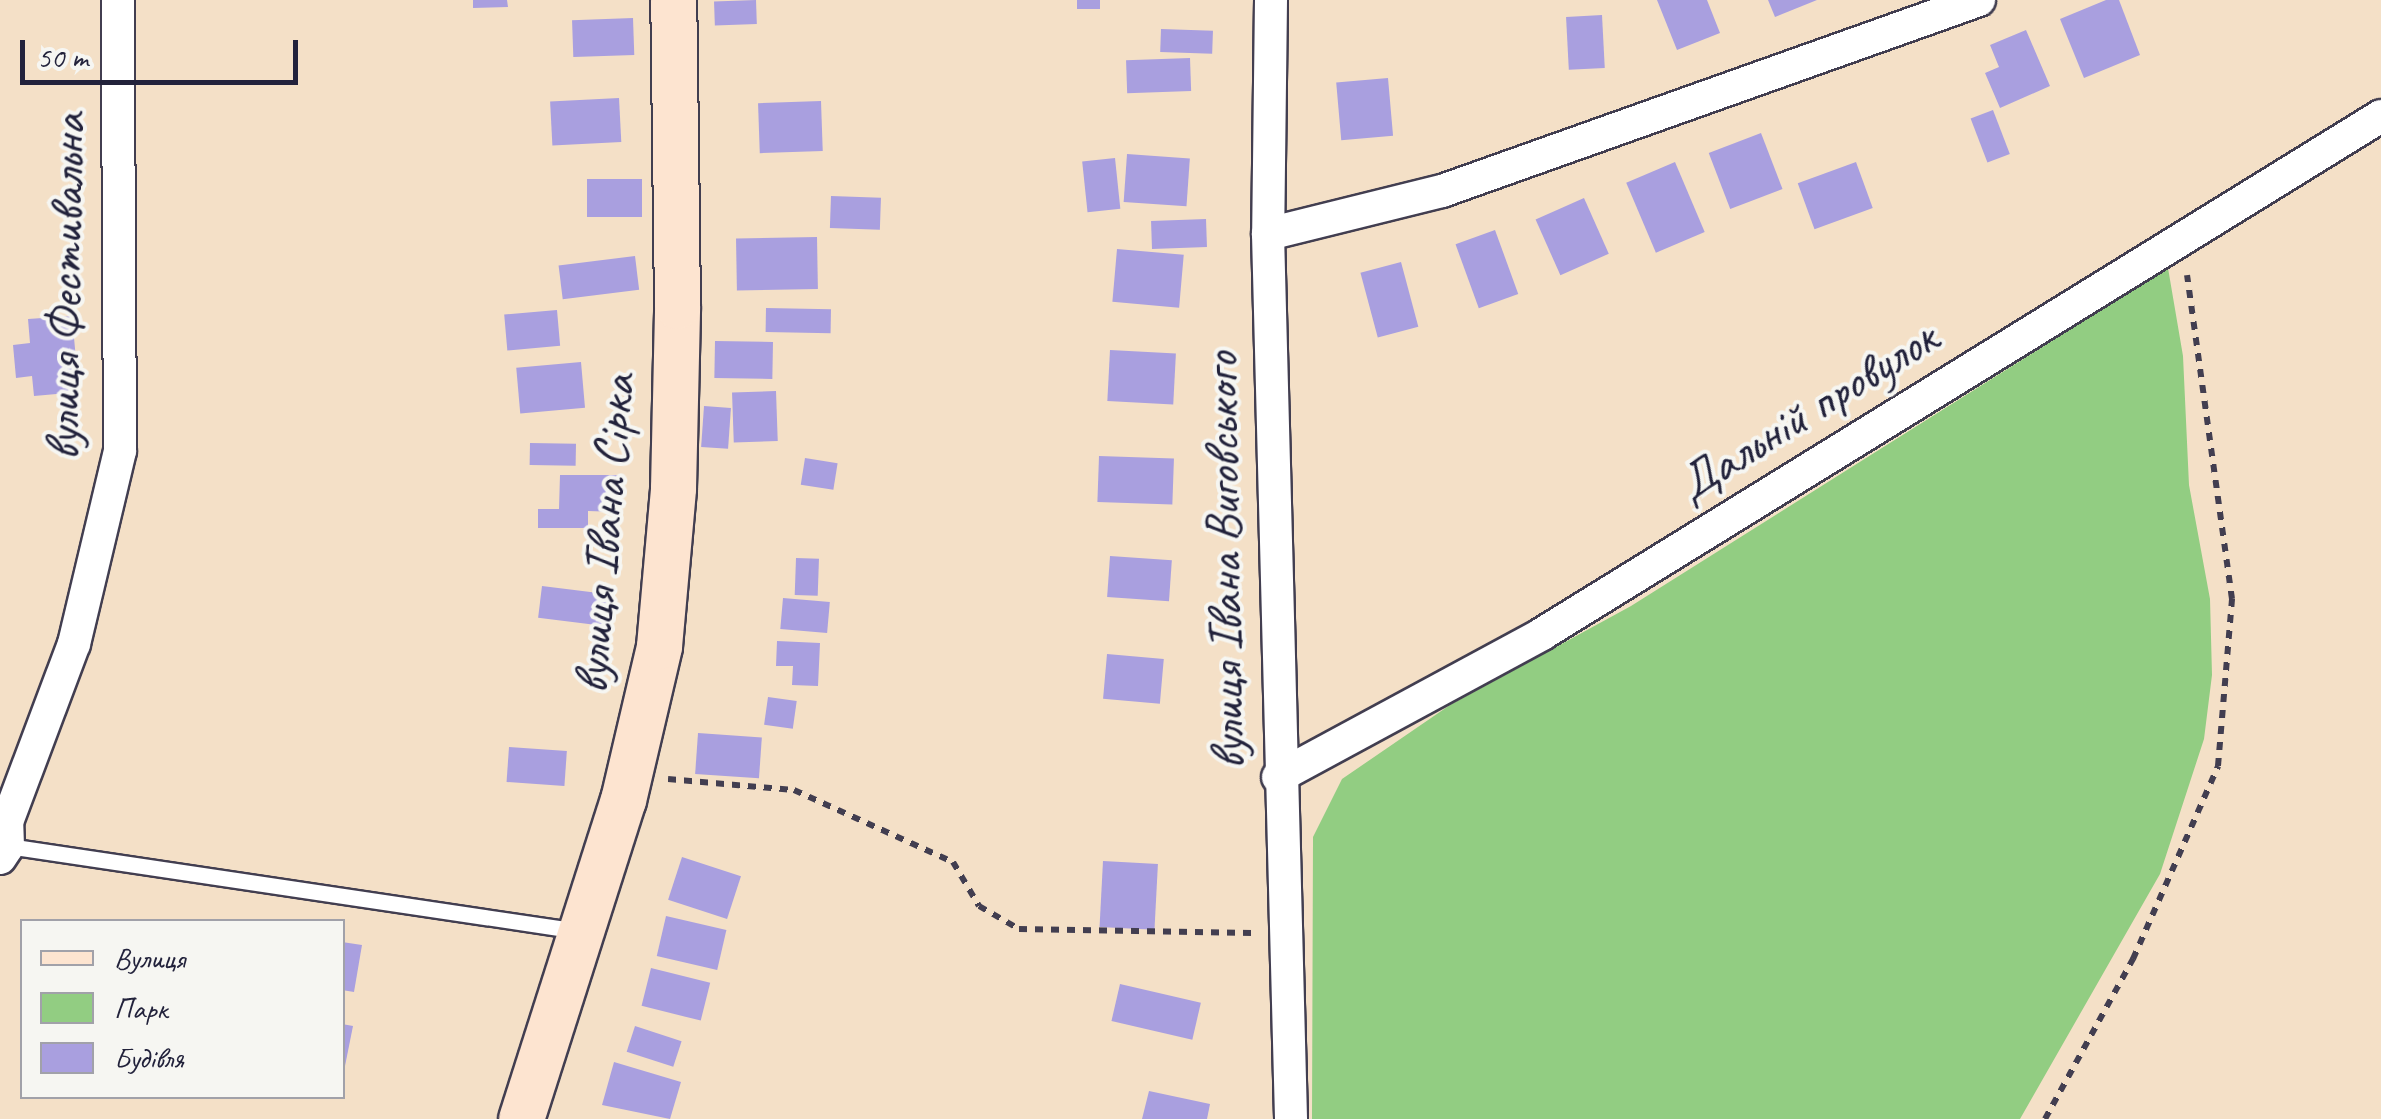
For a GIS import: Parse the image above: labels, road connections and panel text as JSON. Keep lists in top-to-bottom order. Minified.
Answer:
{"streets":{"street":["вулиця Фестивальна","Дальній провулок","вулиця Івана Сірка","вулиця Івана Виговського"]},"crossings":[["Дальній провулок","вулиця Івана Виговського"]],"legend":["Вулиця","Парк","Будівля"],"scale_bar":"50 m"}
